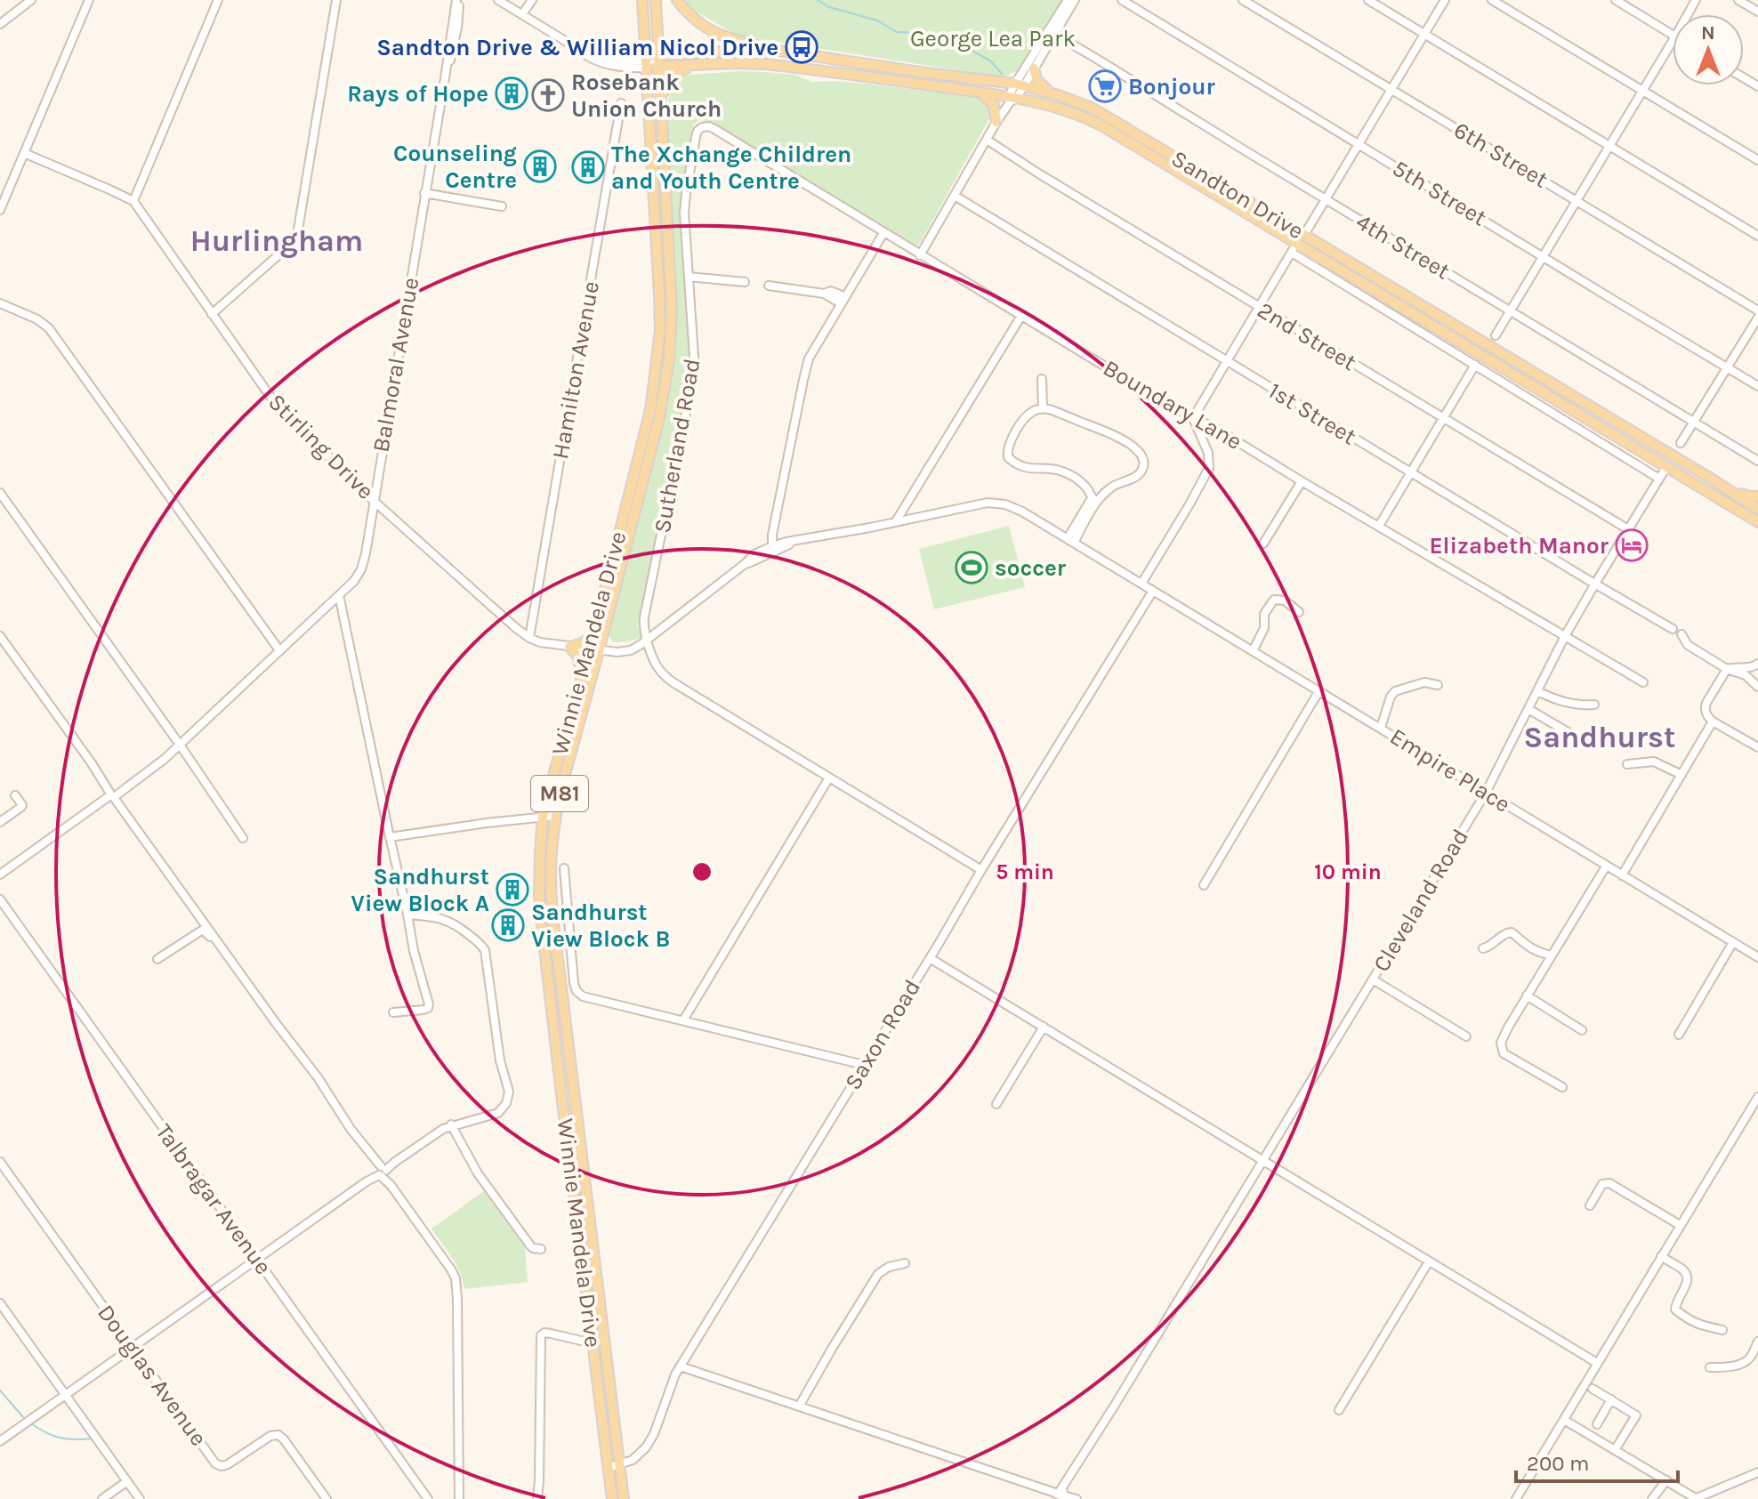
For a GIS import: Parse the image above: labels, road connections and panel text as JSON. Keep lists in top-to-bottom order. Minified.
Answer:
{"streets":{"main road":["Sandton Drive","Winnie Mandela Drive","M81"],"street":["6th Street","5th Street","4th Street","2nd Street","Balmoral Avenue","Hamilton Avenue","Boundary Lane","1st Street","Sutherland Road","Stirling Drive","Empire Place","Cleveland Road","Saxon Road","Talbragar Avenue","Douglas Avenue"]},"crossings":[["Sandton Drive","Winnie Mandela Drive"],["Sandton Drive","Cleveland Road"],["2nd Street","Cleveland Road"],["Balmoral Avenue","Stirling Drive"],["Hamilton Avenue","Stirling Drive"],["Boundary Lane","Sutherland Road"],["Boundary Lane","Cleveland Road"],["1st Street","Cleveland Road"],["Sutherland Road","Stirling Drive"],["Stirling Drive","Winnie Mandela Drive"],["Stirling Drive","Empire Place"],["Winnie Mandela Drive","Saxon Road"],["Empire Place","Cleveland Road"],["Empire Place","Saxon Road"]],"districts":["Hurlingham","Sandhurst"],"parks":["George Lea Park"],"places":{"bus stop":["Sandton Drive & William Nicol Drive"],"supermarket":["Bonjour"],"building":["Rays of Hope","Counseling Centre","The Xchange Children and Youth Centre","Sandhurst View Block A","Sandhurst View Block B"],"church":["Rosebank Union Church"],"hotel":["Elizabeth Manor"],"sports":["soccer"]},"scale_bar":"200 m","north":"top","rings":["5 min","10 min"]}
